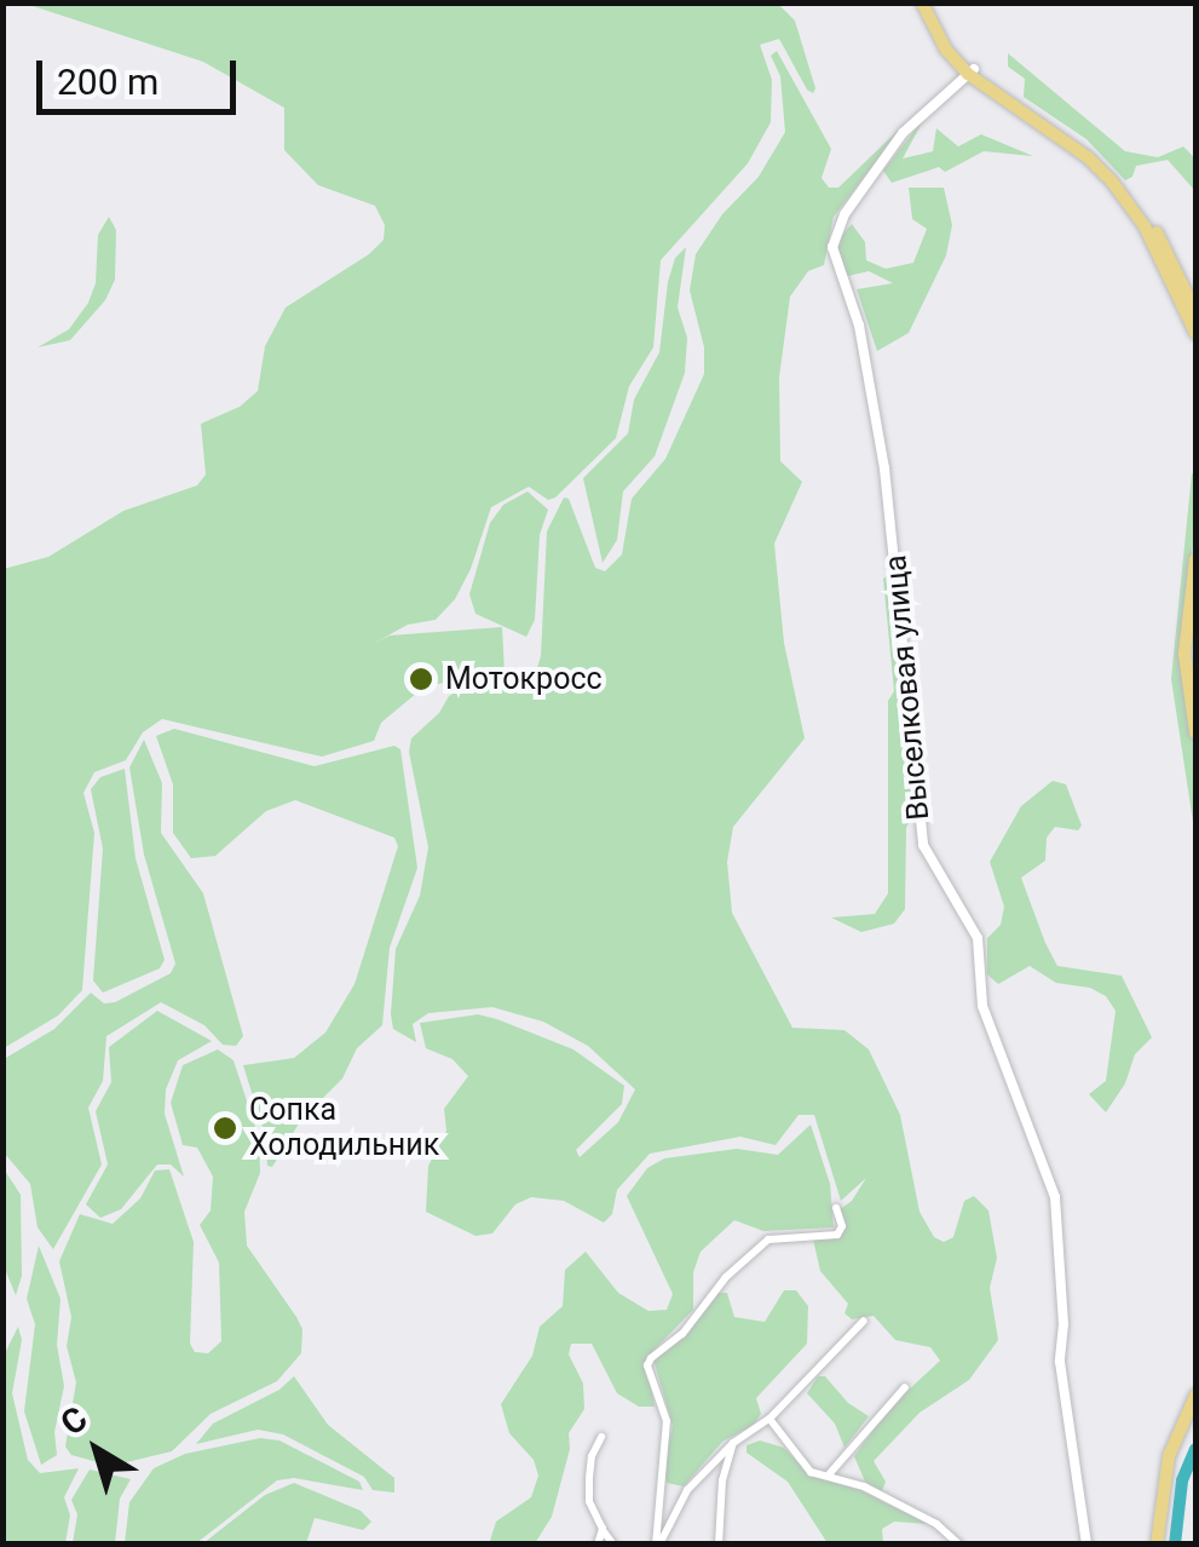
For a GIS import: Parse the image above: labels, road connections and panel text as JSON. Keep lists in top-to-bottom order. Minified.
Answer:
{"streets":{"street":["Выселковая улица"]},"places":["Мотокросс","Сопка Холодильник"],"scale_bar":"200 m","north":"top left"}
